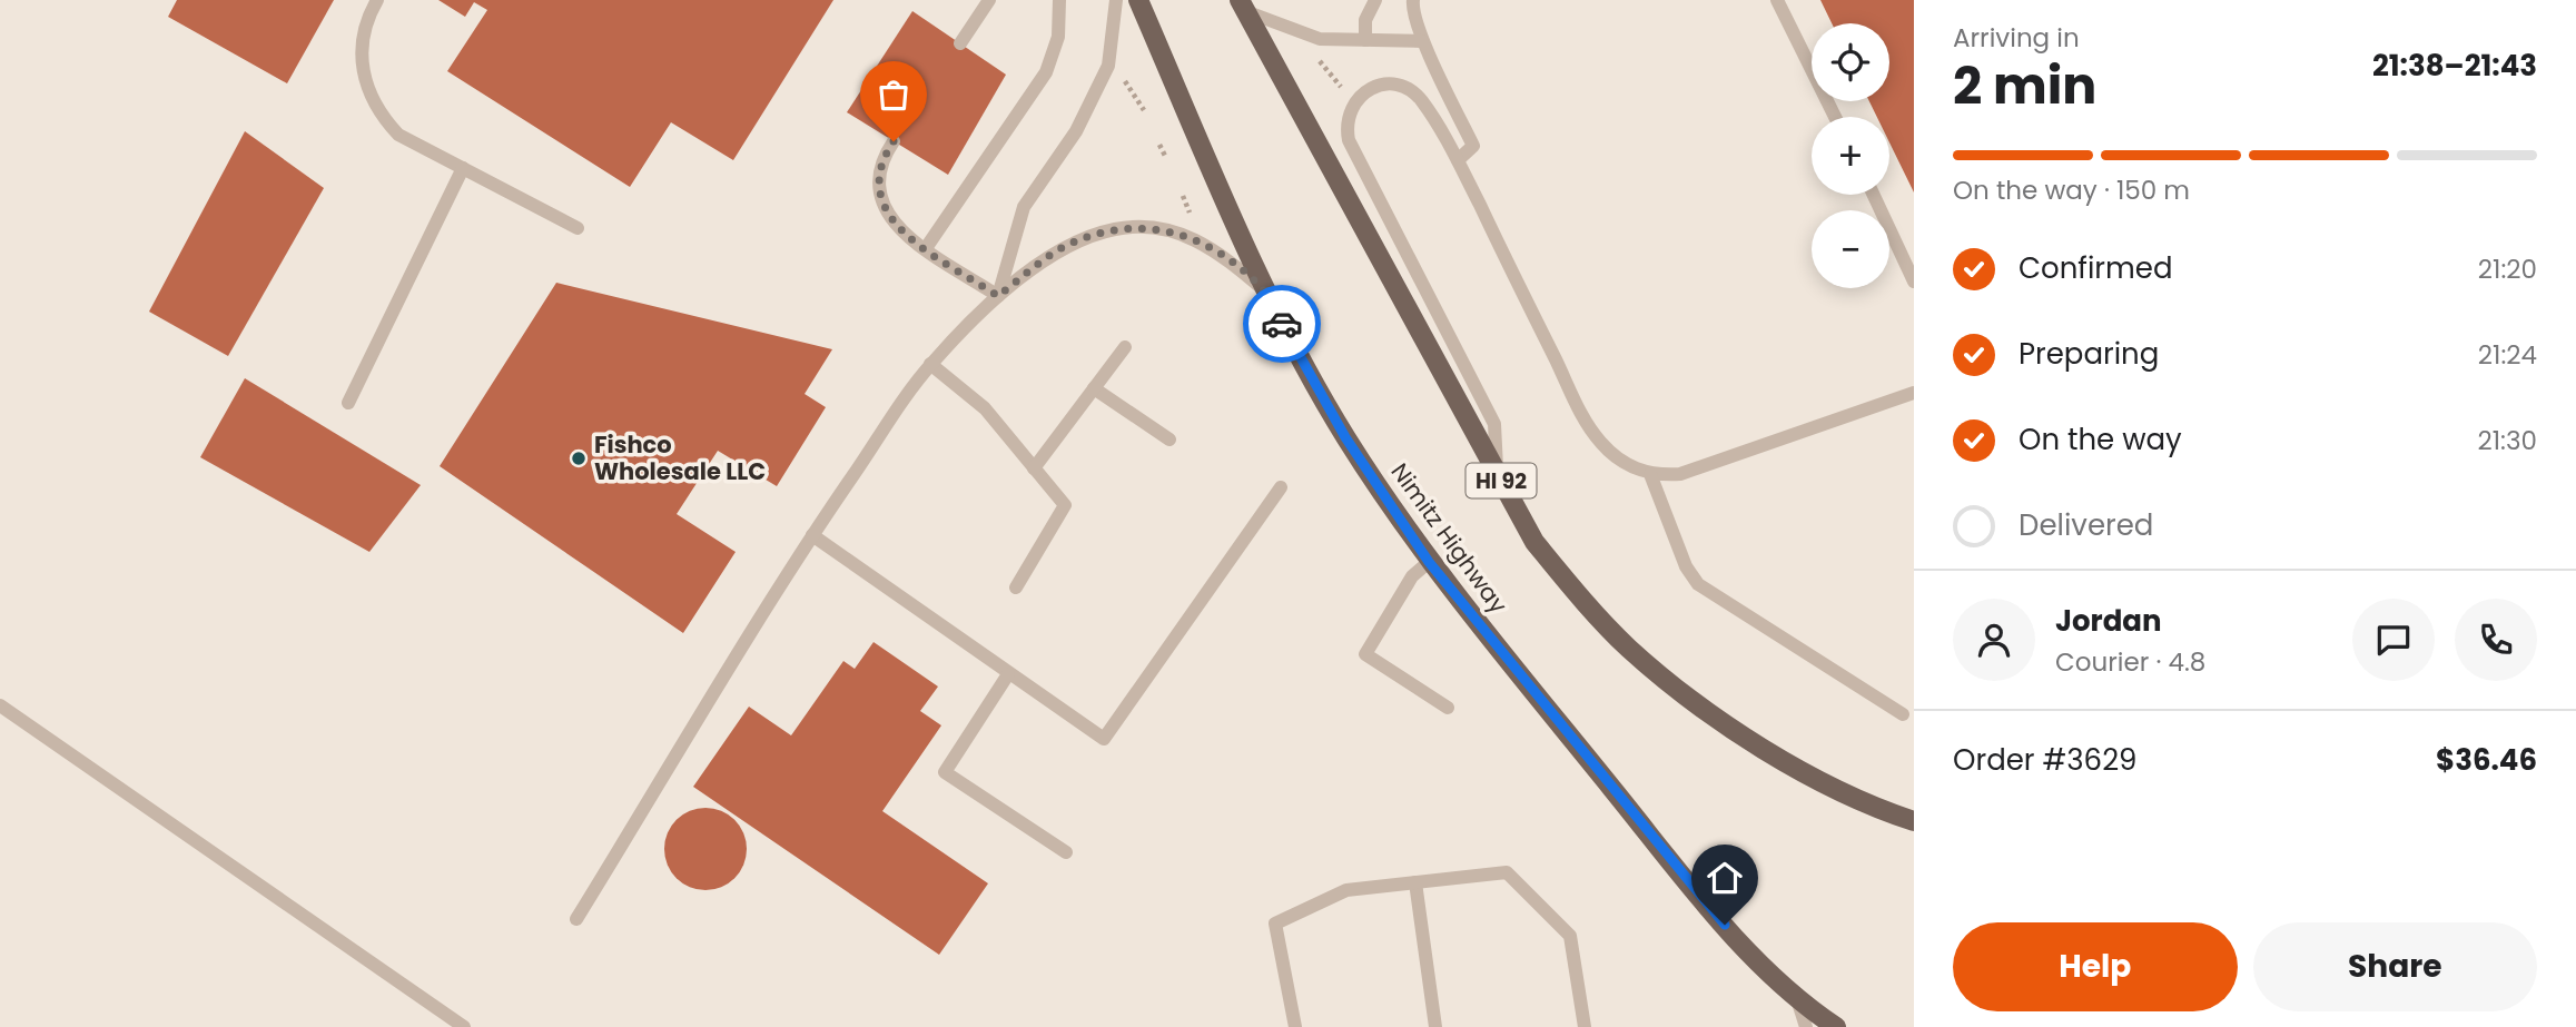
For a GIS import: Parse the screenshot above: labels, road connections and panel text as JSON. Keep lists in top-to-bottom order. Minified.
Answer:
{"streets":{"main road":["HI 92","Nimitz Highway"]},"places":["Fishco Wholesale LLC"],"page":{"heading":["2 min","Arriving in","21:38–21:43"],"panel":["Jordan","Courier · 4.8","Order #3629","$36.46"],"map_buttons":["+","−"],"bar":"On the way · 150 m","list":[["Confirmed","21:20"],["Preparing","21:24"],["On the way","21:30"],"Delivered"],"buttons":["Help","Share"]}}
